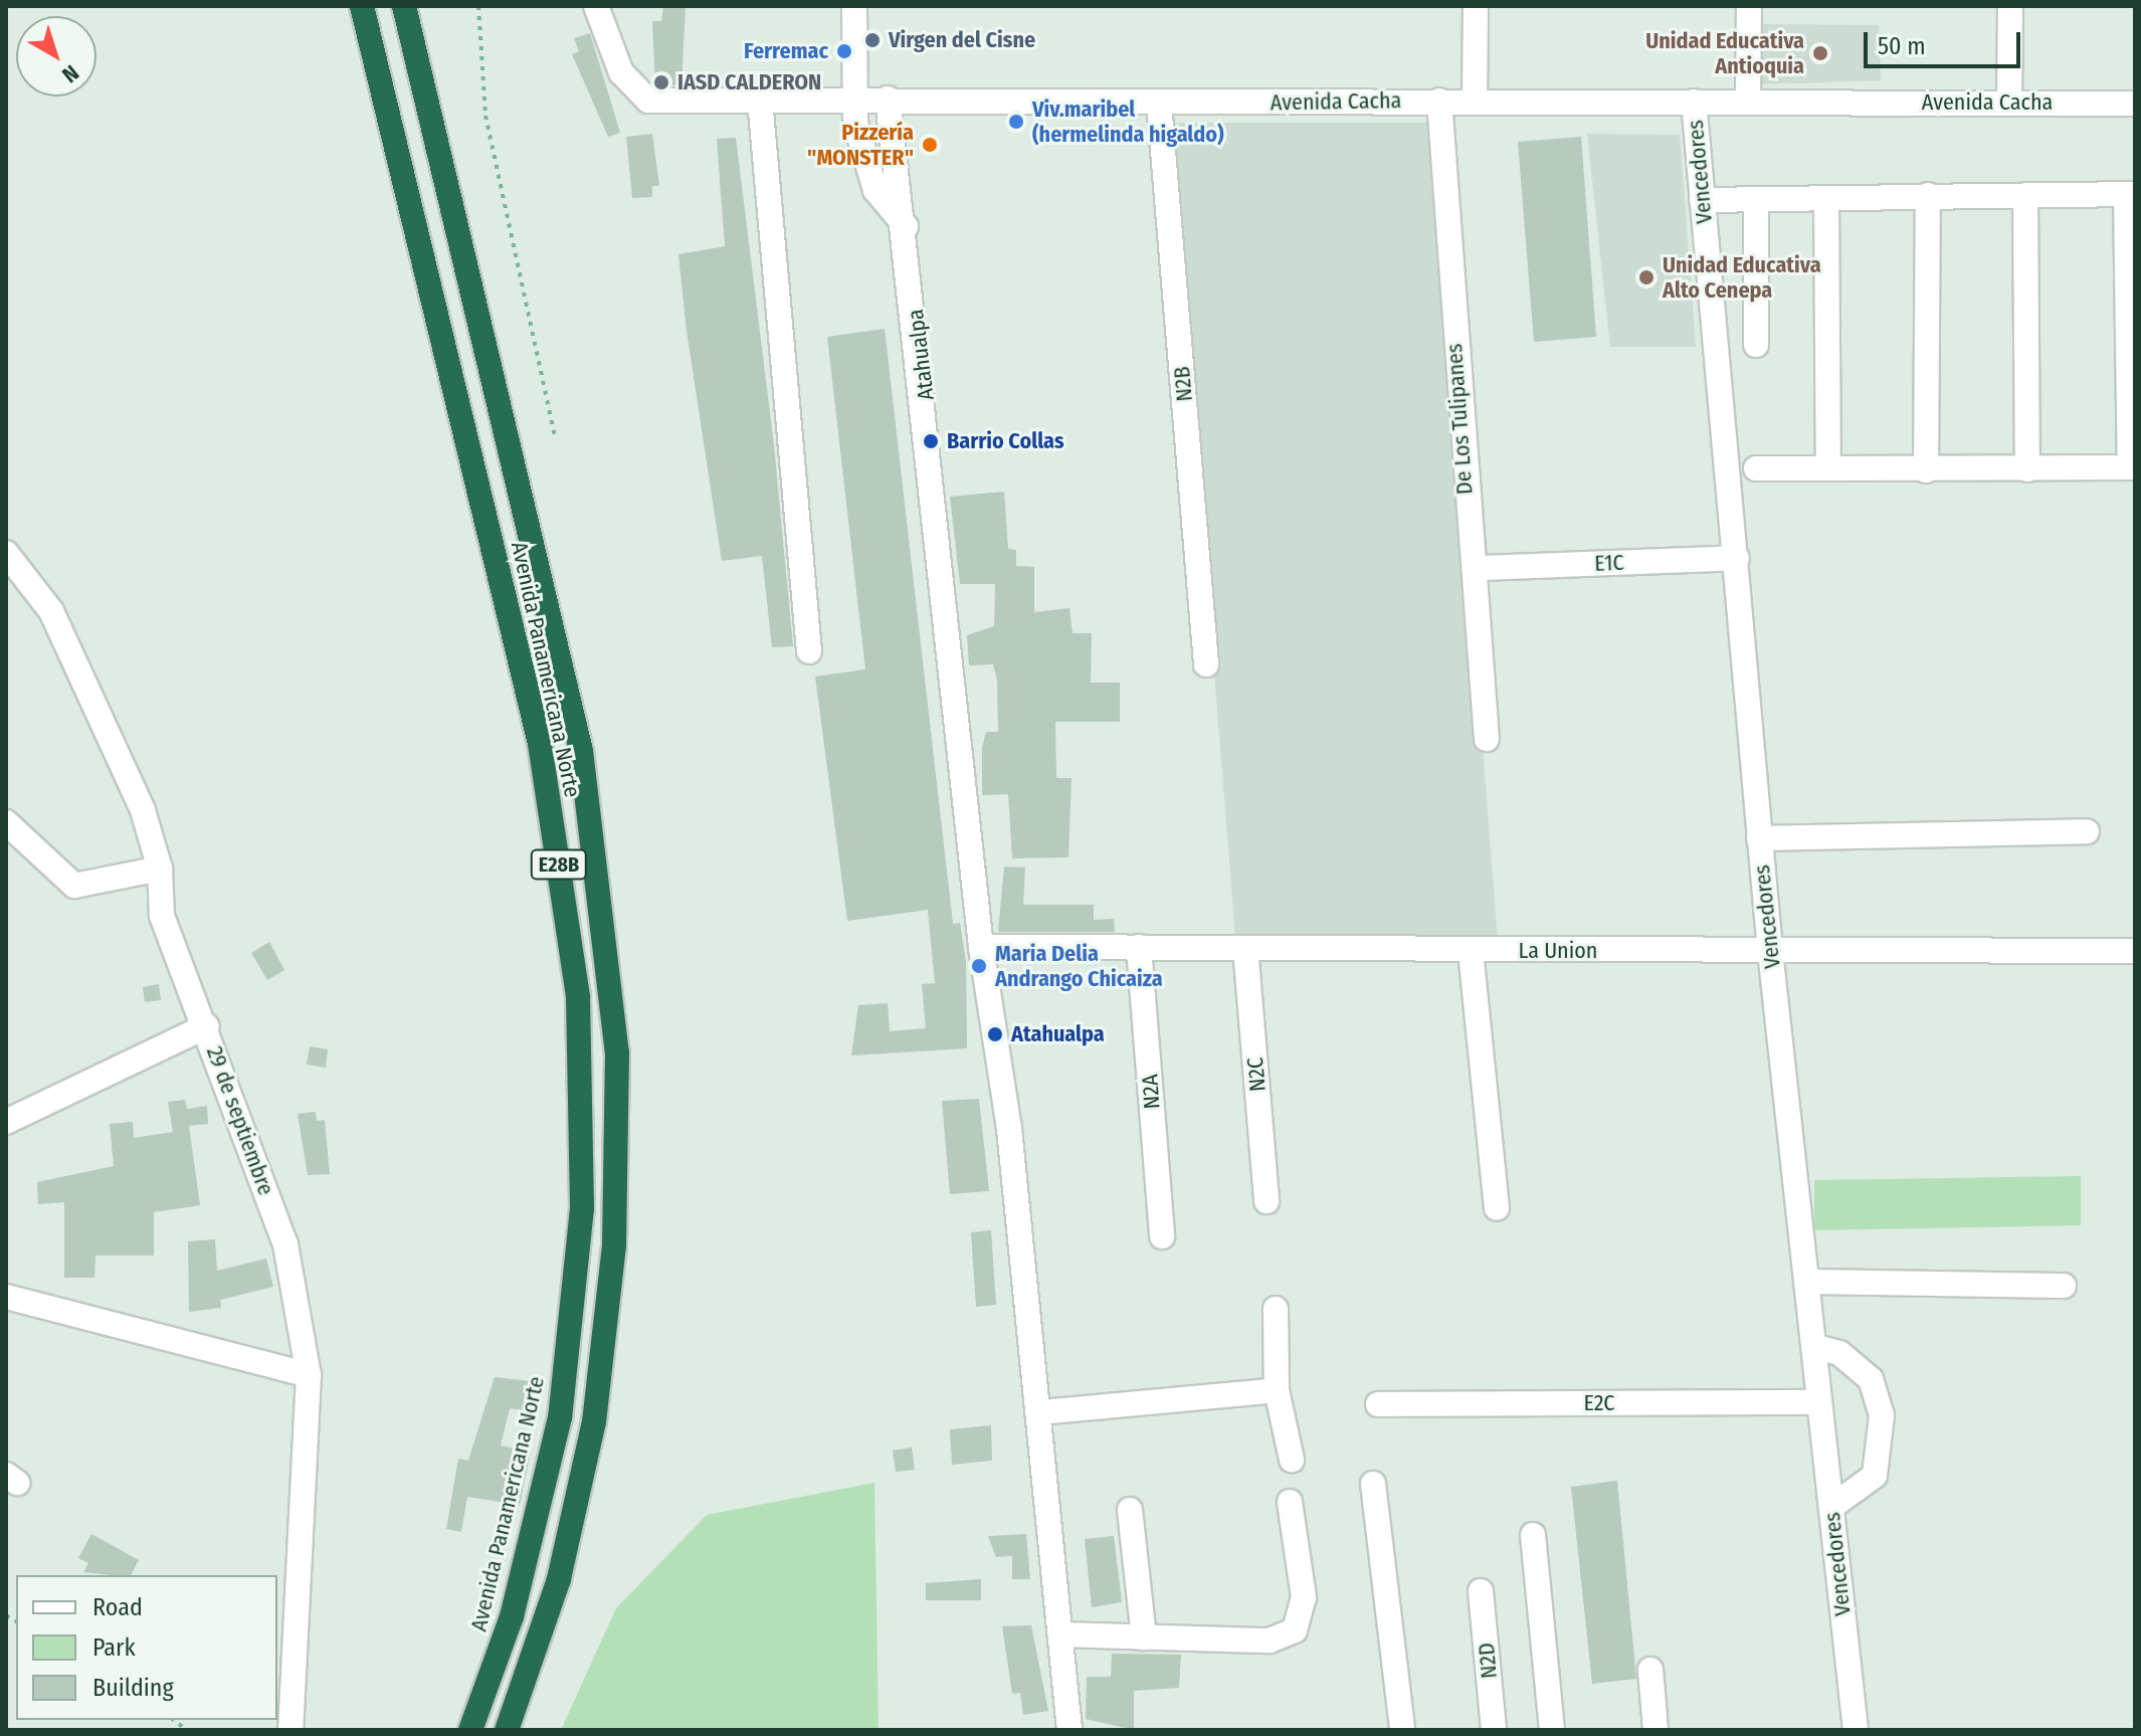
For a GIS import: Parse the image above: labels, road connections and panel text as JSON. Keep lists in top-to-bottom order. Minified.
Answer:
{"streets":{"highway":["Avenida Panamericana Norte","E28B"],"street":["Avenida Cacha","Vencedores","Atahualpa","N2B","De Los Tulipanes","E1C","La Union","N2C","N2A","29 de septiembre","E2C","N2D"]},"crossings":[["Avenida Cacha","Vencedores"],["Avenida Cacha","Atahualpa"],["Avenida Cacha","N2B"],["Avenida Cacha","De Los Tulipanes"],["Vencedores","E1C"],["Vencedores","La Union"],["Vencedores","E2C"],["Atahualpa","La Union"],["La Union","N2C"],["La Union","N2A"]],"places":["Virgen del Cisne","Ferremac","Unidad Educativa Antioquia","IASD CALDERON","Viv.maribel (hermelinda higaldo)","Pizzería \"MONSTER\"","Unidad Educativa Alto Cenepa","Barrio Collas","Maria Delia Andrango Chicaiza","Atahualpa"],"legend":["Road","Park","Building"],"scale_bar":"50 m","north":"bottom right"}
